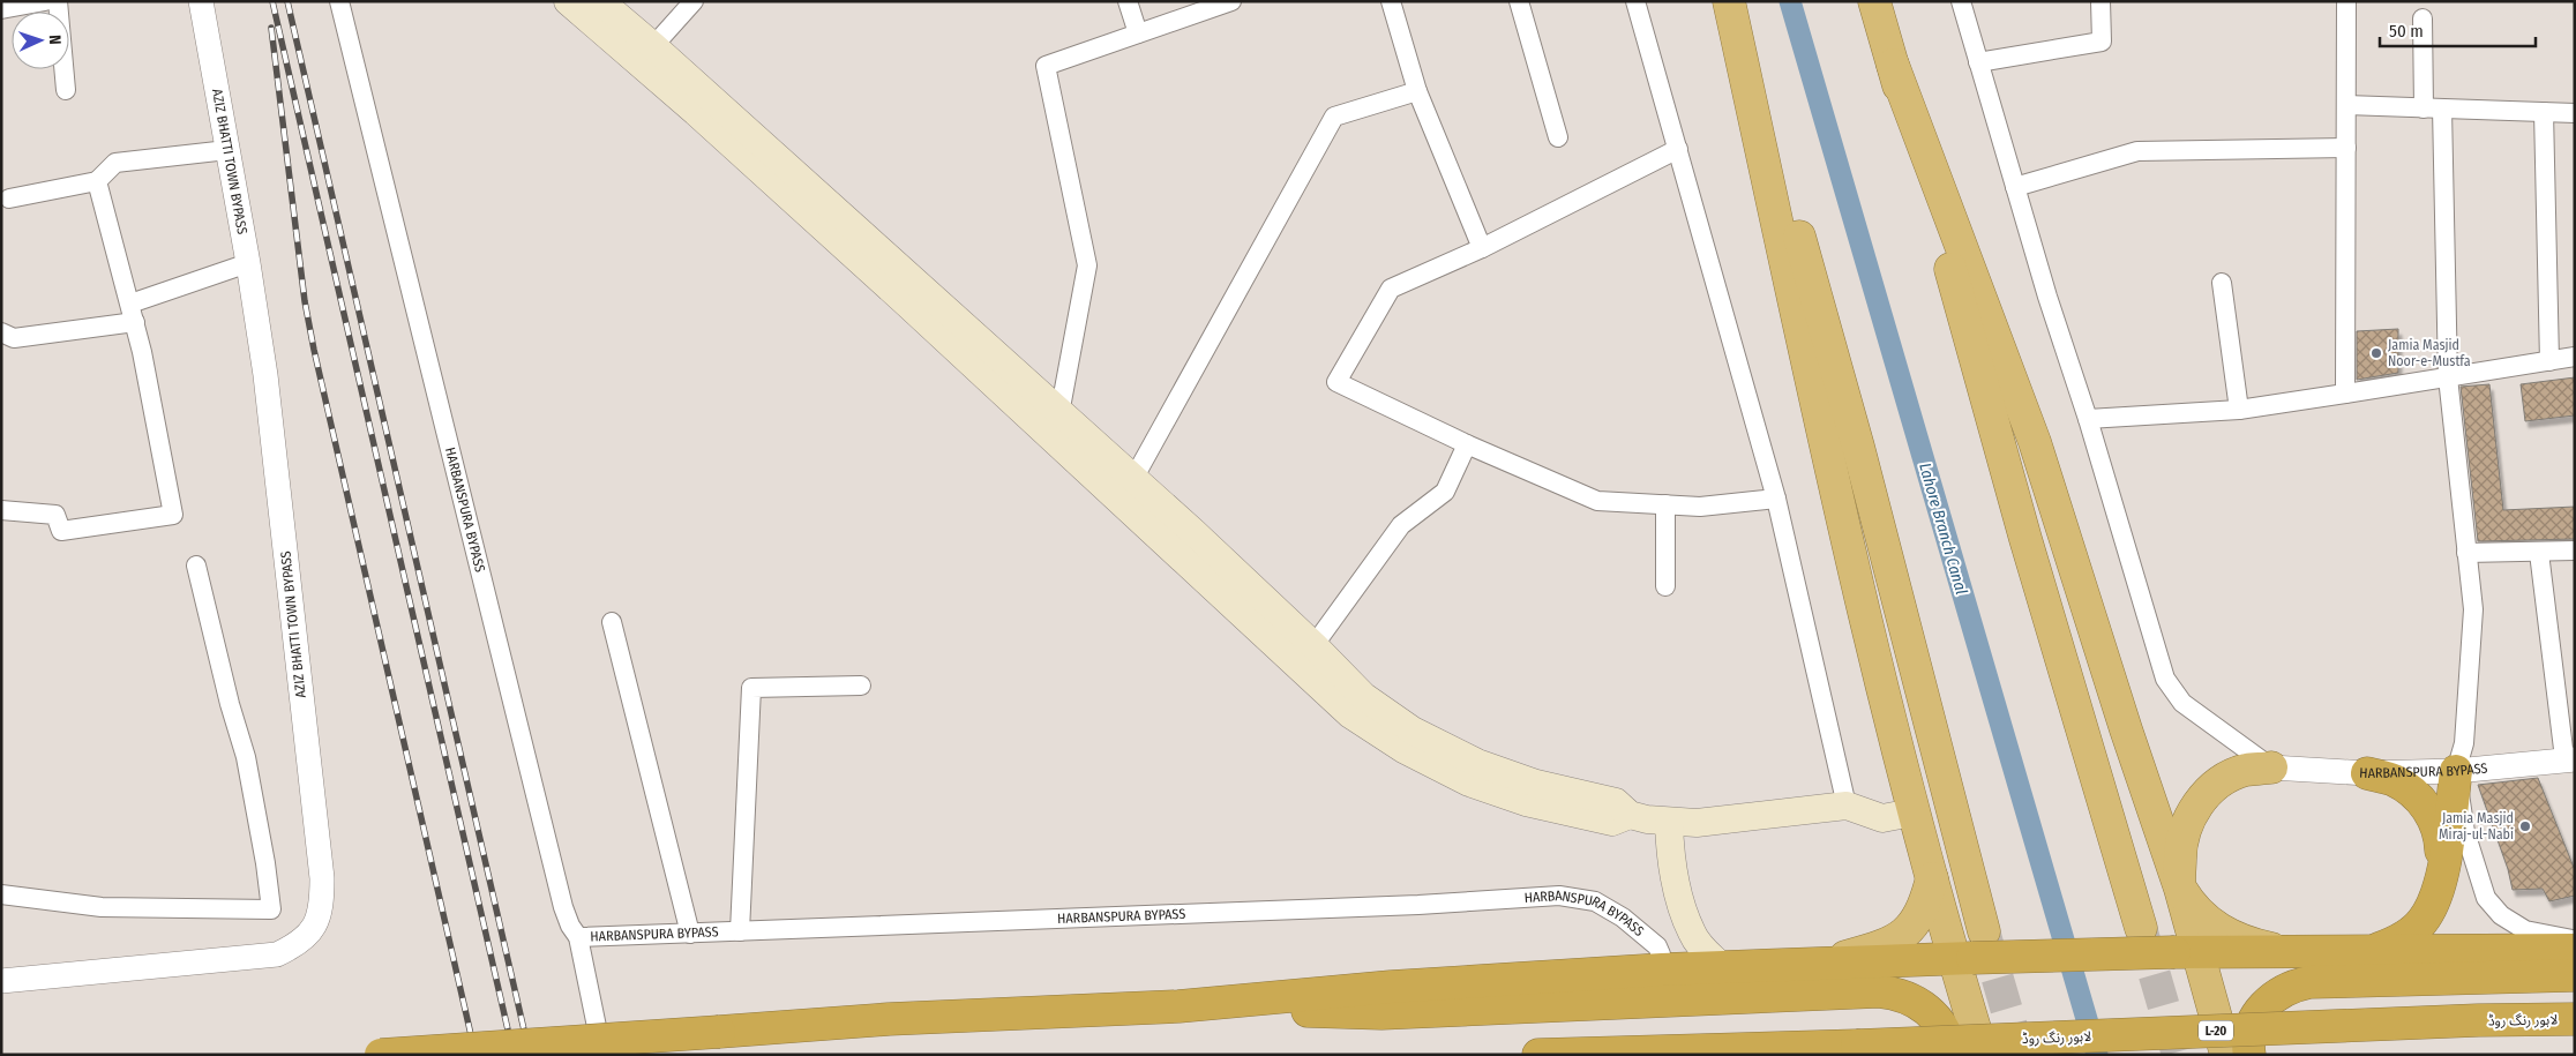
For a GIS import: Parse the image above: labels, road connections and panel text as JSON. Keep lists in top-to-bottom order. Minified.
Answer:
{"streets":{"highway":["لاہور رنگ روڈ","L-20"],"street":["AZIZ BHATTI TOWN BYPASS","HARBANSPURA BYPASS"]},"water":["Lahore Branch Canal"],"places":["Jamia Masjid Noor-e-Mustfa","Jamia Masjid Miraj-ul-Nabi"],"scale_bar":"50 m","north":"right"}
